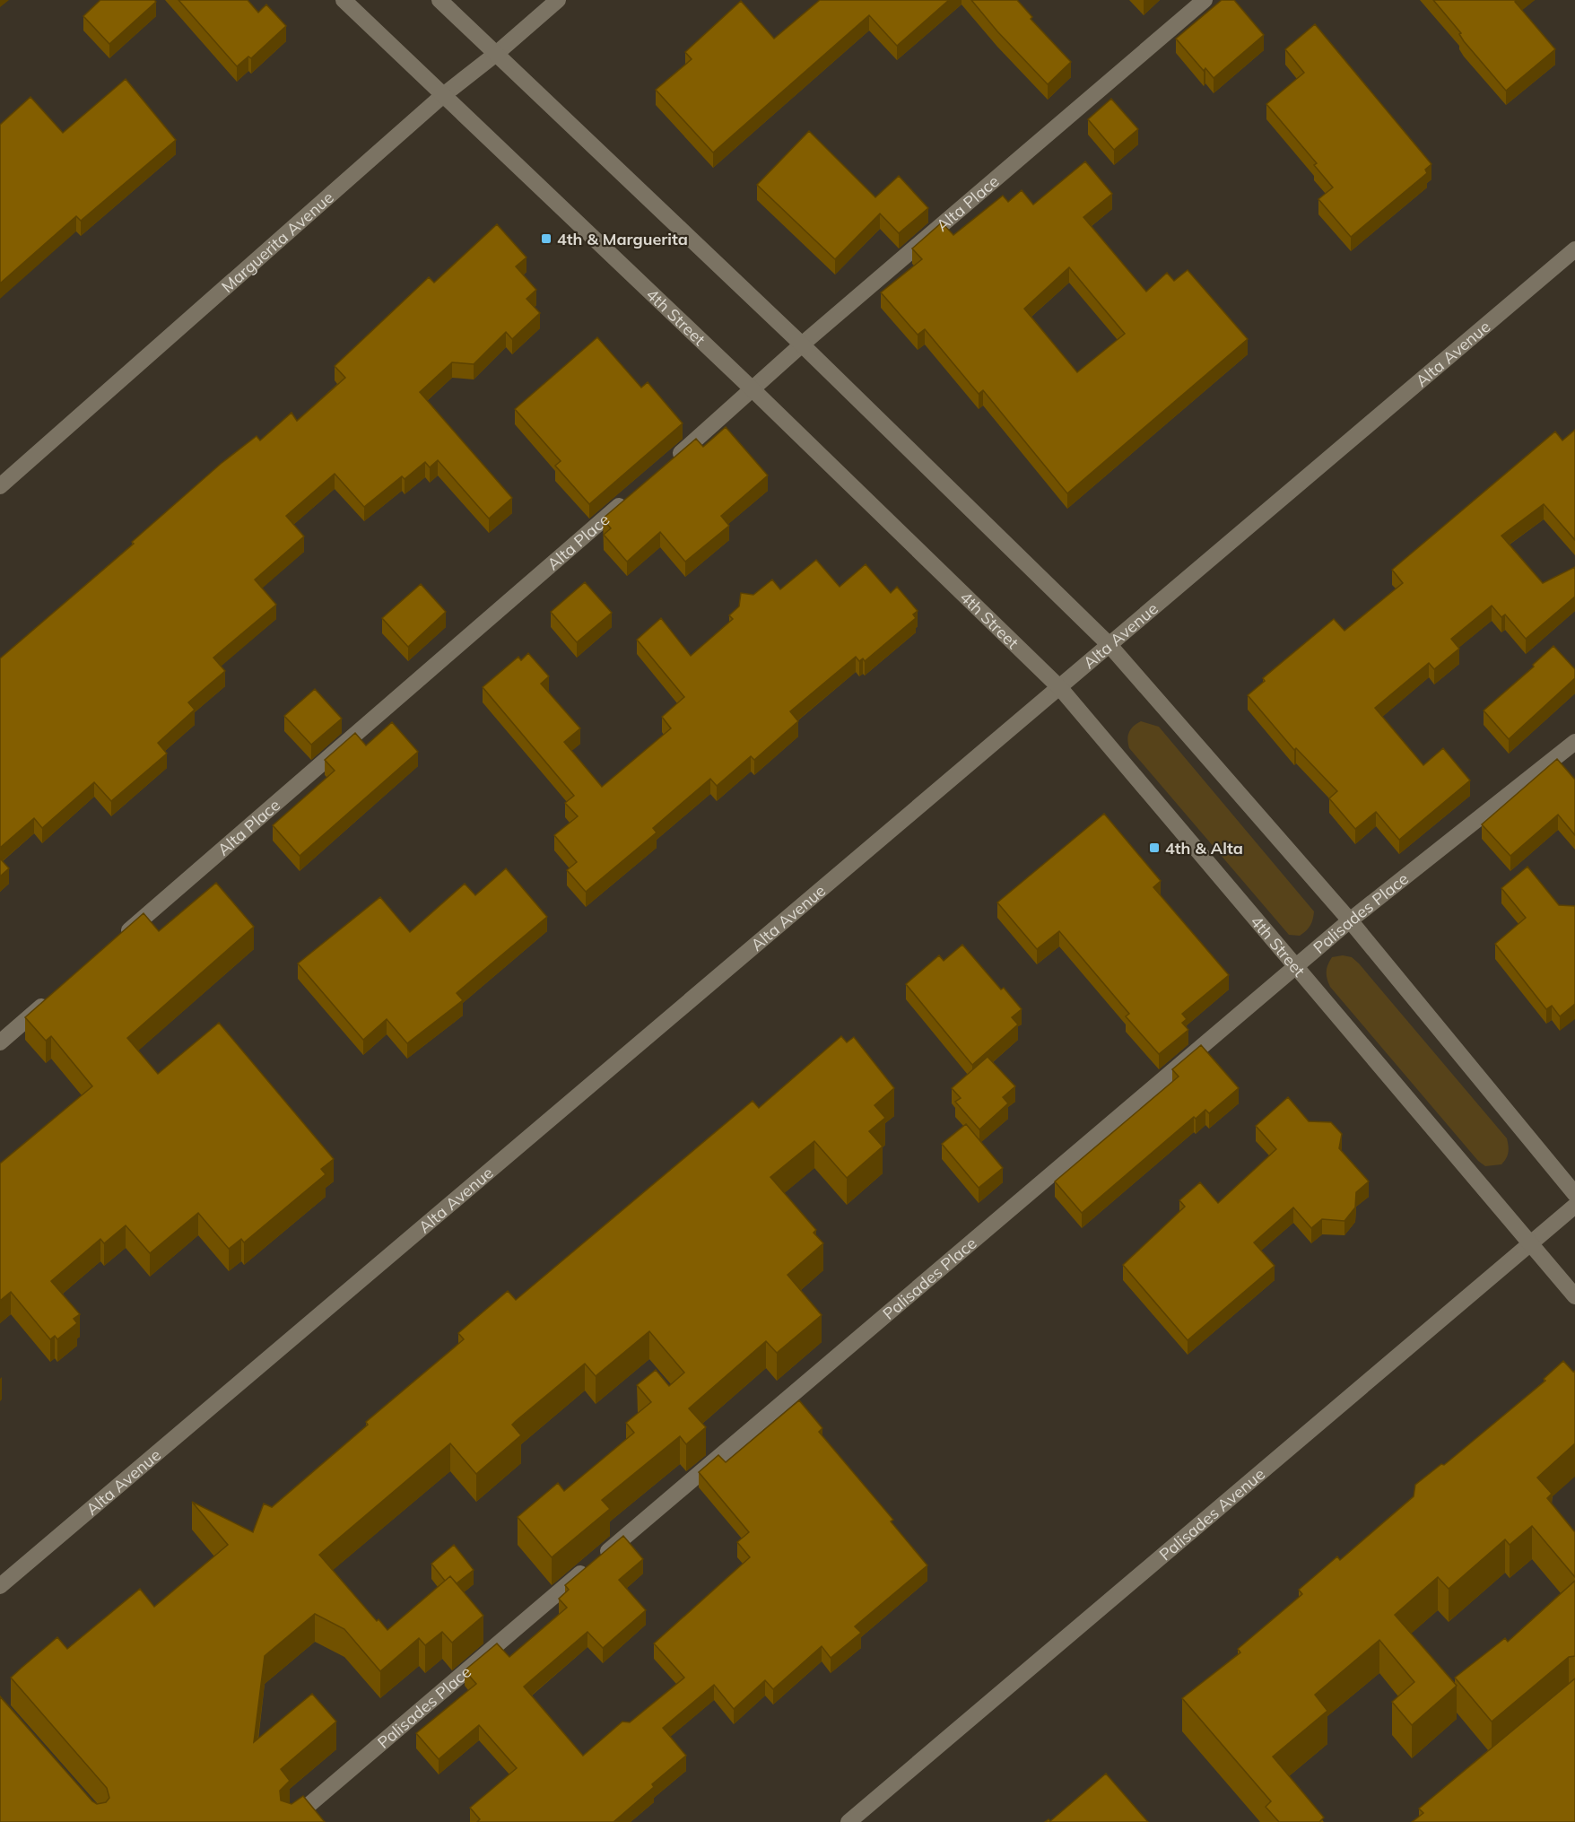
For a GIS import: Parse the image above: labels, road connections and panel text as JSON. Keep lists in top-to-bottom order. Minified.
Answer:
{"streets":{"street":["Alta Place","Marguerita Avenue","4th Street","Alta Avenue","Palisades Place","Palisades Avenue"]},"crossings":[["Alta Place","4th Street"],["Marguerita Avenue","4th Street"],["4th Street","Alta Avenue"],["4th Street","Palisades Place"],["4th Street","Palisades Avenue"]],"places":{"transit":["4th & Marguerita","4th & Alta"]}}
